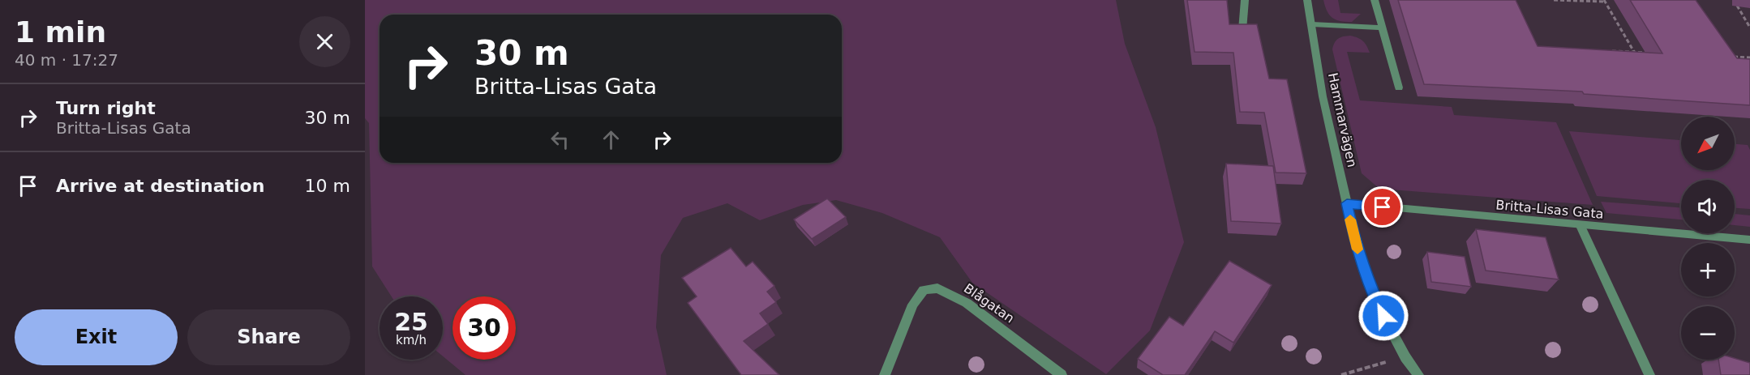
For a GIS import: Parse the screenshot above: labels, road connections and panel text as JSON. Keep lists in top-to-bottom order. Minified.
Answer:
{"streets":{"street":["Hammarvägen","Britta-Lisas Gata","Blågatan"]},"crossings":[["Hammarvägen","Britta-Lisas Gata"]],"north":"bottom left","page":{"heading":["1 min","40 m · 17:27"],"turn":["30 m","Britta-Lisas Gata"],"list":[{"name":"Turn right","note":"Britta-Lisas Gata","value":"30 m"},{"name":"Arrive at destination","value":"10 m"}],"map_buttons":["+","−"],"speed":"25 km/h","limit":"30","buttons":["Exit","Share"]}}
